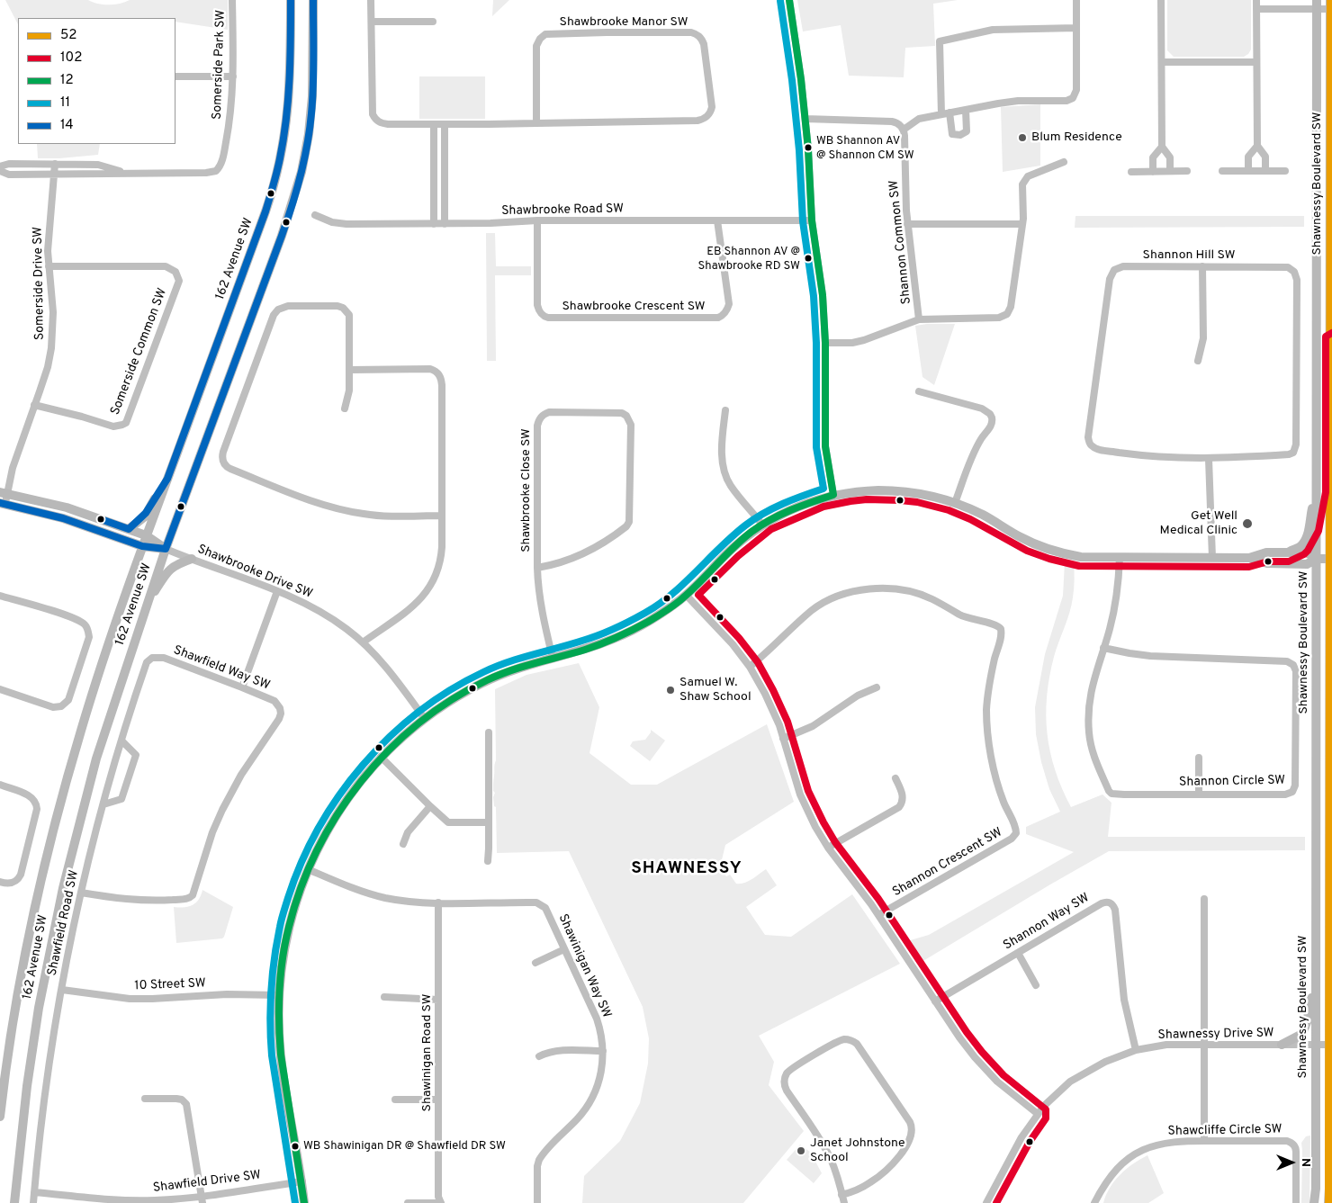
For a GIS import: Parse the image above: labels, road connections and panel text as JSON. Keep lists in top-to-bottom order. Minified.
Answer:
{"streets":{"main road":["Shawnessy Boulevard SW","162 Avenue SW"],"street":["Shawbrooke Manor SW","Somerside Park SW","Shawbrooke Road SW","Shannon Common SW","Shannon Hill SW","Somerside Drive SW","Shawbrooke Crescent SW","Somerside Common SW","Shawbrooke Close SW","Shawbrooke Drive SW","Shawfield Way SW","Shannon Circle SW","Shannon Crescent SW","Shannon Way SW","Shawfield Road SW","Shawinigan Way SW","10 Street SW","Shawnessy Drive SW","Shawinigan Road SW","Shawcliffe Circle SW","Shawfield Drive SW"]},"crossings":[["Somerside Park SW","Somerside Drive SW"],["Shawnessy Boulevard SW","Shawnessy Drive SW"],["Shawbrooke Road SW","Shawbrooke Crescent SW"],["162 Avenue SW","Shawbrooke Drive SW"],["Somerside Drive SW","Somerside Common SW"],["Shawfield Way SW","Shawfield Road SW"],["Shannon Way SW","Shawnessy Drive SW"],["Shawfield Road SW","10 Street SW"],["Shawfield Road SW","Shawfield Drive SW"],["Shawinigan Way SW","Shawinigan Road SW"]],"districts":["SHAWNESSY"],"places":["Blum Residence","WB Shannon AV @ Shannon CM SW","EB Shannon AV @ Shawbrooke RD SW","Get Well Medical Clinic","Samuel W. Shaw School","WB Shawinigan DR @ Shawfield DR SW","Janet Johnstone School"],"lines":["transit line 52","transit line 12","transit line 14","transit line 11","transit line 102"],"legend":["52","102","12","11","14"],"north":"right"}
